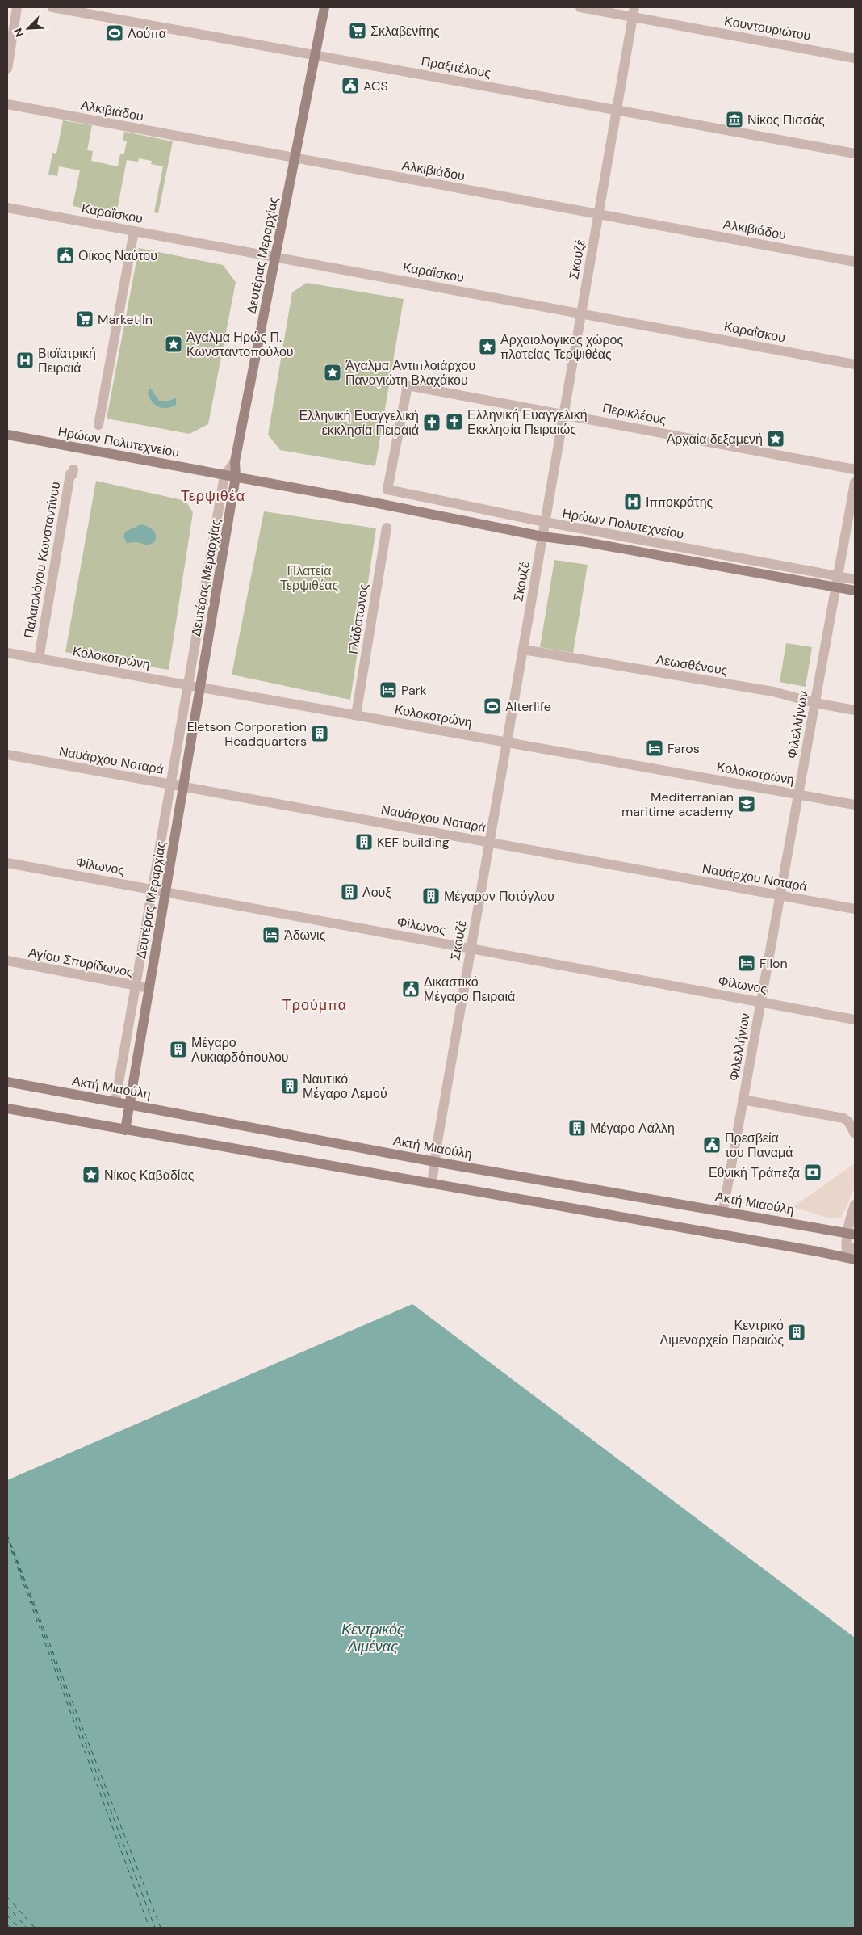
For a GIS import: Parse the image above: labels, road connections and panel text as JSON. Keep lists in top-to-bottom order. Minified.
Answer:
{"streets":{"main road":["Δευτέρας Μεραρχίας","Ηρώων Πολυτεχνείου","Ακτή Μιαούλη"],"street":["Κουντουριώτου","Πραξιτέλους","Αλκιβιάδου","Καραΐσκου","Σκουζέ","Περικλέους","Παλαιολόγου Κωνσταντίνου","Γλάδστωνος","Κολοκοτρώνη","Λεωσθένους","Φιλελλήνων","Ναυάρχου Νοταρά","Φίλωνος","Αγίου Σπυρίδωνος"]},"crossings":[["Κουντουριώτου","Σκουζέ"],["Πραξιτέλους","Δευτέρας Μεραρχίας"],["Πραξιτέλους","Σκουζέ"],["Αλκιβιάδου","Δευτέρας Μεραρχίας"],["Αλκιβιάδου","Σκουζέ"],["Καραΐσκου","Δευτέρας Μεραρχίας"],["Καραΐσκου","Σκουζέ"],["Δευτέρας Μεραρχίας","Ηρώων Πολυτεχνείου"],["Δευτέρας Μεραρχίας","Κολοκοτρώνη"],["Δευτέρας Μεραρχίας","Ναυάρχου Νοταρά"],["Δευτέρας Μεραρχίας","Φίλωνος"],["Δευτέρας Μεραρχίας","Αγίου Σπυρίδωνος"],["Δευτέρας Μεραρχίας","Ακτή Μιαούλη"],["Σκουζέ","Περικλέους"],["Σκουζέ","Ηρώων Πολυτεχνείου"],["Σκουζέ","Κολοκοτρώνη"],["Σκουζέ","Λεωσθένους"],["Σκουζέ","Ναυάρχου Νοταρά"],["Σκουζέ","Φίλωνος"],["Σκουζέ","Ακτή Μιαούλη"],["Περικλέους","Ηρώων Πολυτεχνείου"],["Ηρώων Πολυτεχνείου","Φιλελλήνων"],["Παλαιολόγου Κωνσταντίνου","Κολοκοτρώνη"],["Γλάδστωνος","Κολοκοτρώνη"],["Κολοκοτρώνη","Φιλελλήνων"],["Λεωσθένους","Φιλελλήνων"],["Φιλελλήνων","Ναυάρχου Νοταρά"],["Φιλελλήνων","Φίλωνος"],["Φιλελλήνων","Ακτή Μιαούλη"]],"districts":["Τερψιθέα","Τρούμπα"],"water":["Κεντρικός Λιμένας"],"parks":["Πλατεία Τερψιθέας"],"places":{"supermarket":["Σκλαβενίτης","Market In"],"sports":["Λούπα","Alterlife"],"public building":["ACS","Οίκος Ναύτου","Δικαστικό Μέγαρο Πειραιά","Πρεσβεία του Παναμά"],"museum":["Νίκος Πισσάς"],"place":["Άγαλμα Ηρώς Π. Κωνσταντοπούλου","Αρχαιολογικος χώρος πλατείας Τερψιθέας","Άγαλμα Αντιπλοιάρχου Παναγιώτη Βλαχάκου","Αρχαία δεξαμενή","Νίκος Καβαδίας"],"hospital":["Βιοϊατρική Πειραιά","Ιπποκράτης"],"church":["Ελληνική Ευαγγελική Εκκλησία Πειραιώς","Ελληνική Ευαγγελική εκκλησία Πειραιά"],"hotel":["Park","Faros","Άδωνις","Filon"],"building":["Eletson Corporation Headquarters","KEF building","Λουξ","Μέγαρον Ποτόγλου","Μέγαρο Λυκιαρδόπουλου","Ναυτικό Μέγαρο Λεμού","Μέγαρο Λάλλη","Κεντρικό Λιμεναρχείο Πειραιώς"],"school or university":["Mediterranian maritime academy"],"bank":["Εθνική Τράπεζα"]},"north":"bottom left"}
